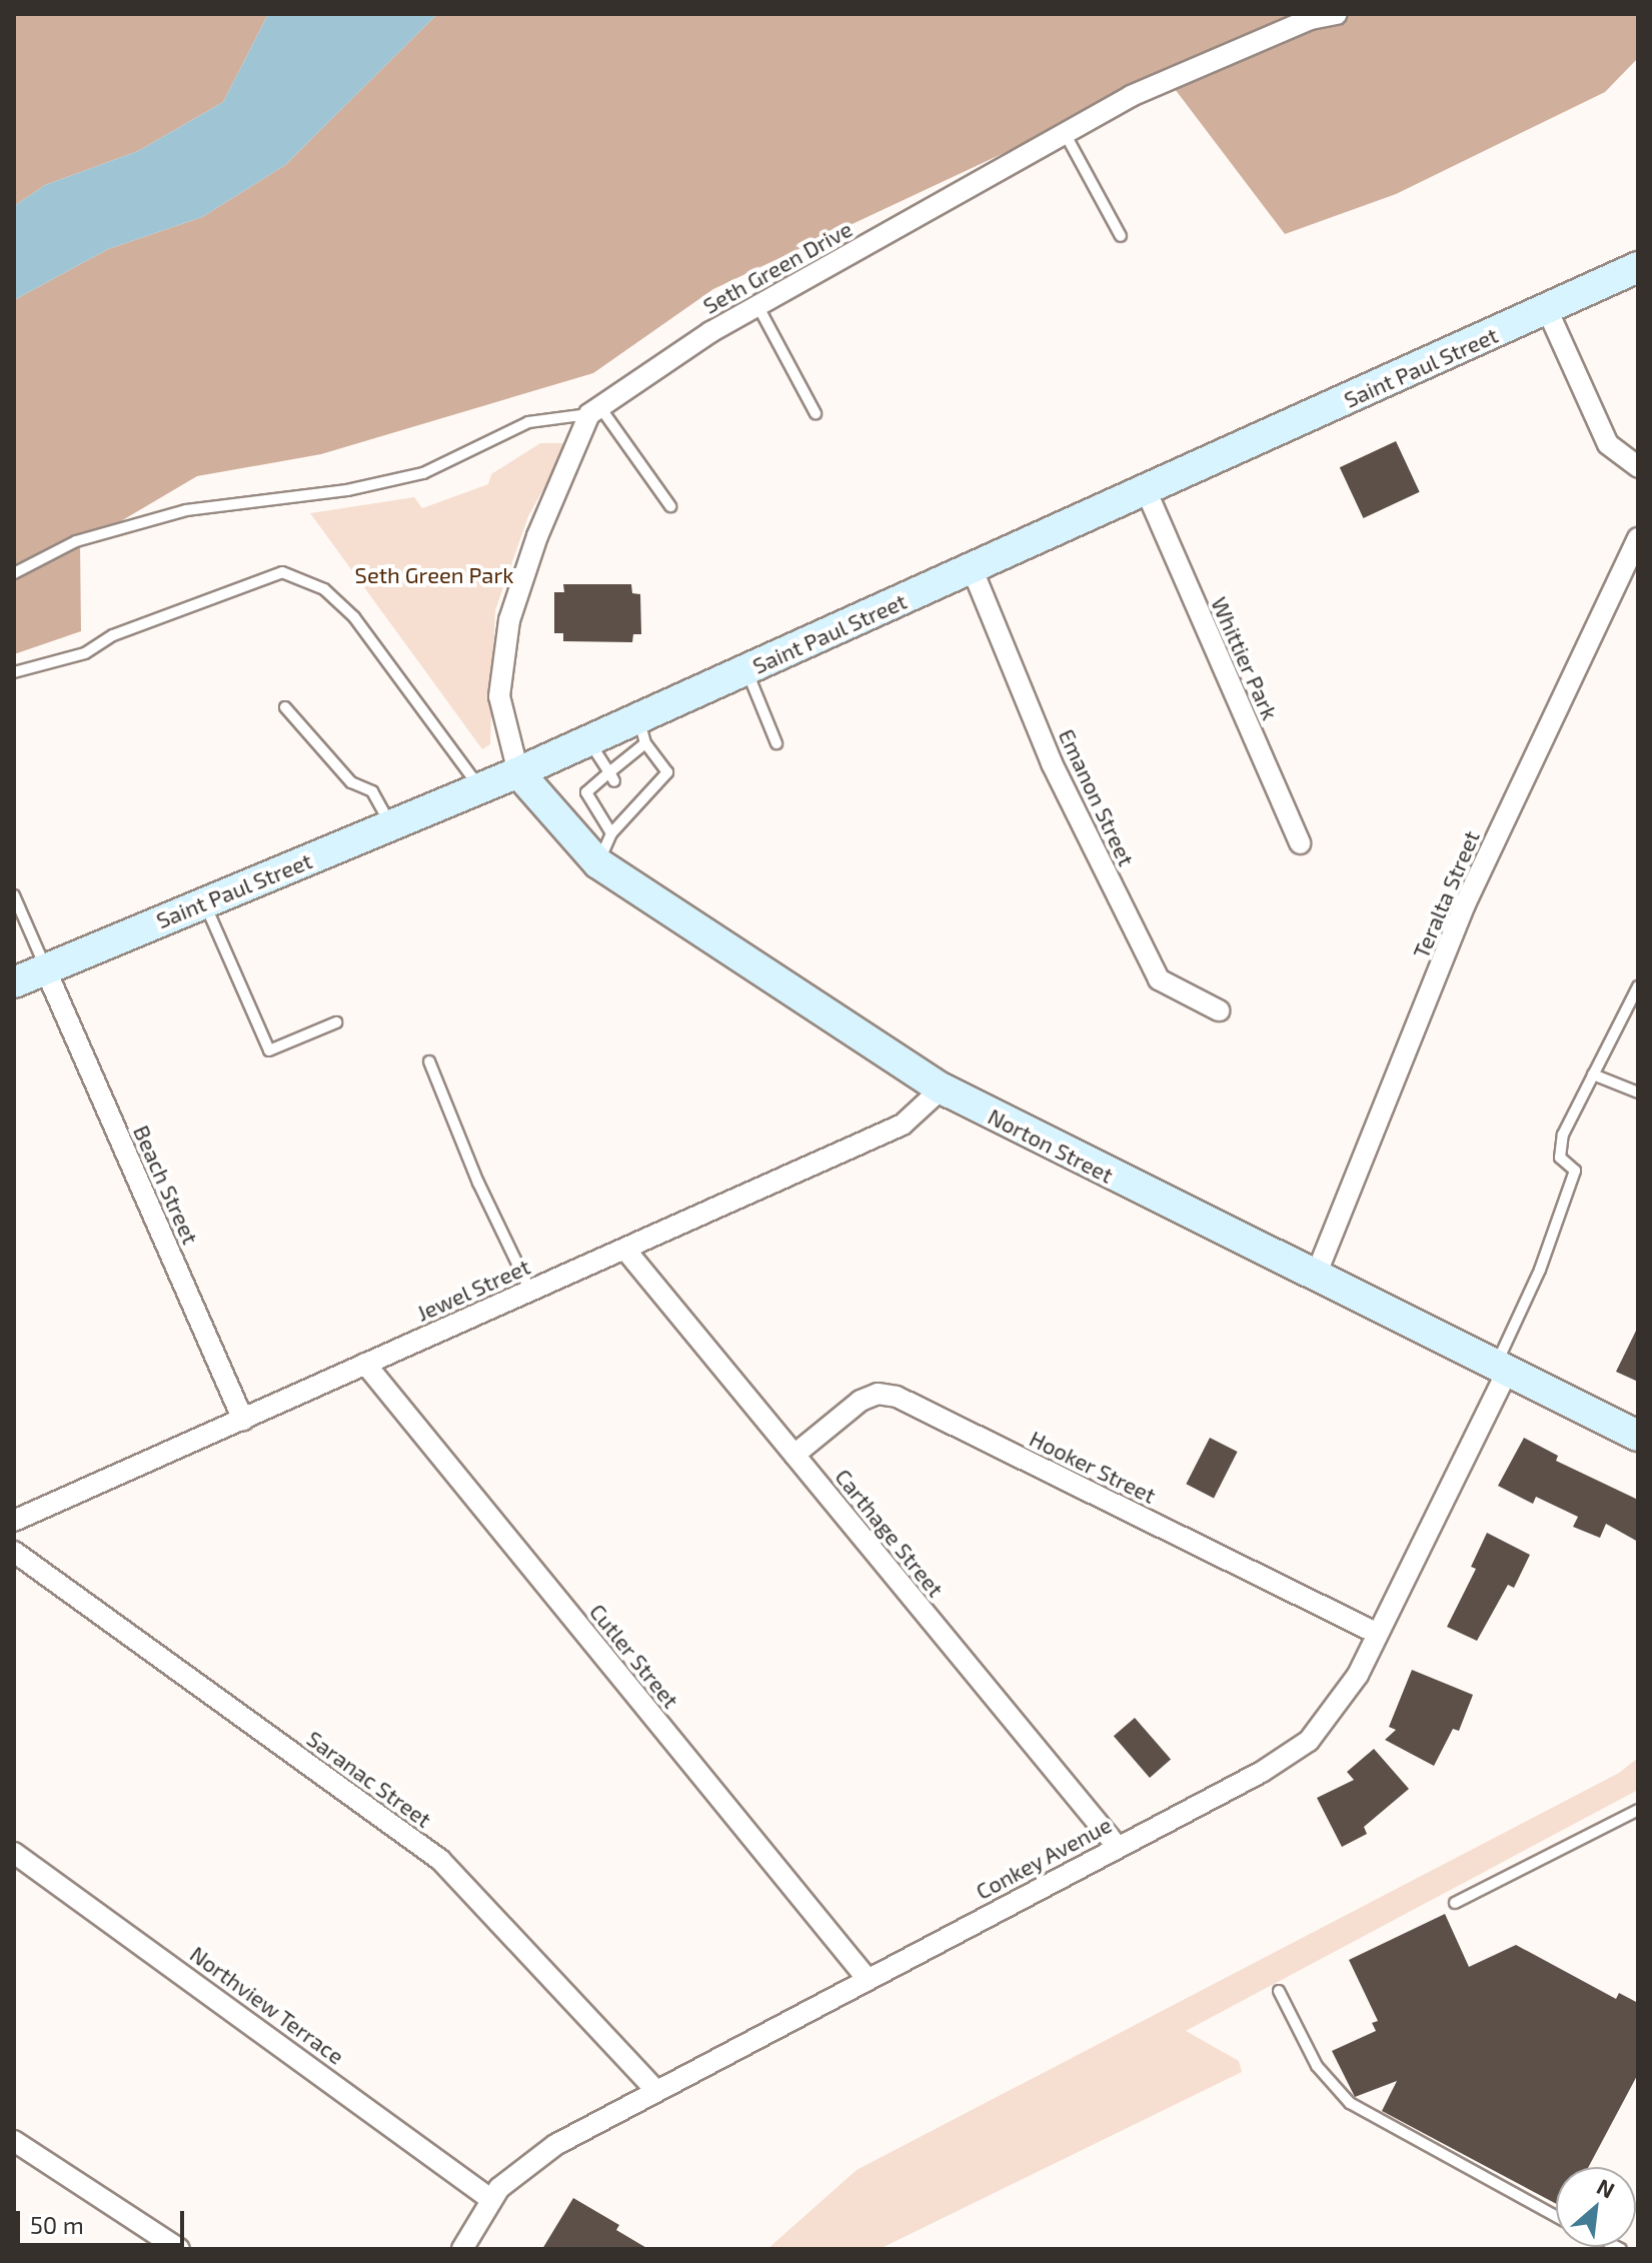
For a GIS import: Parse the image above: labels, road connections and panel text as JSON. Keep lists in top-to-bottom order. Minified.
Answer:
{"streets":{"main road":["Saint Paul Street","Norton Street"],"street":["Seth Green Drive","Whittier Park","Emanon Street","Teralta Street","Beach Street","Jewel Street","Hooker Street","Carthage Street","Cutler Street","Saranac Street","Conkey Avenue","Northview Terrace"]},"crossings":[["Saint Paul Street","Whittier Park"],["Saint Paul Street","Emanon Street"],["Saint Paul Street","Norton Street"],["Saint Paul Street","Beach Street"],["Teralta Street","Norton Street"],["Norton Street","Jewel Street"],["Norton Street","Conkey Avenue"],["Beach Street","Jewel Street"],["Jewel Street","Carthage Street"],["Jewel Street","Cutler Street"],["Hooker Street","Carthage Street"],["Hooker Street","Conkey Avenue"],["Carthage Street","Conkey Avenue"],["Cutler Street","Conkey Avenue"],["Saranac Street","Conkey Avenue"],["Conkey Avenue","Northview Terrace"]],"parks":["Seth Green Park"],"scale_bar":"50 m","north":"top right"}
